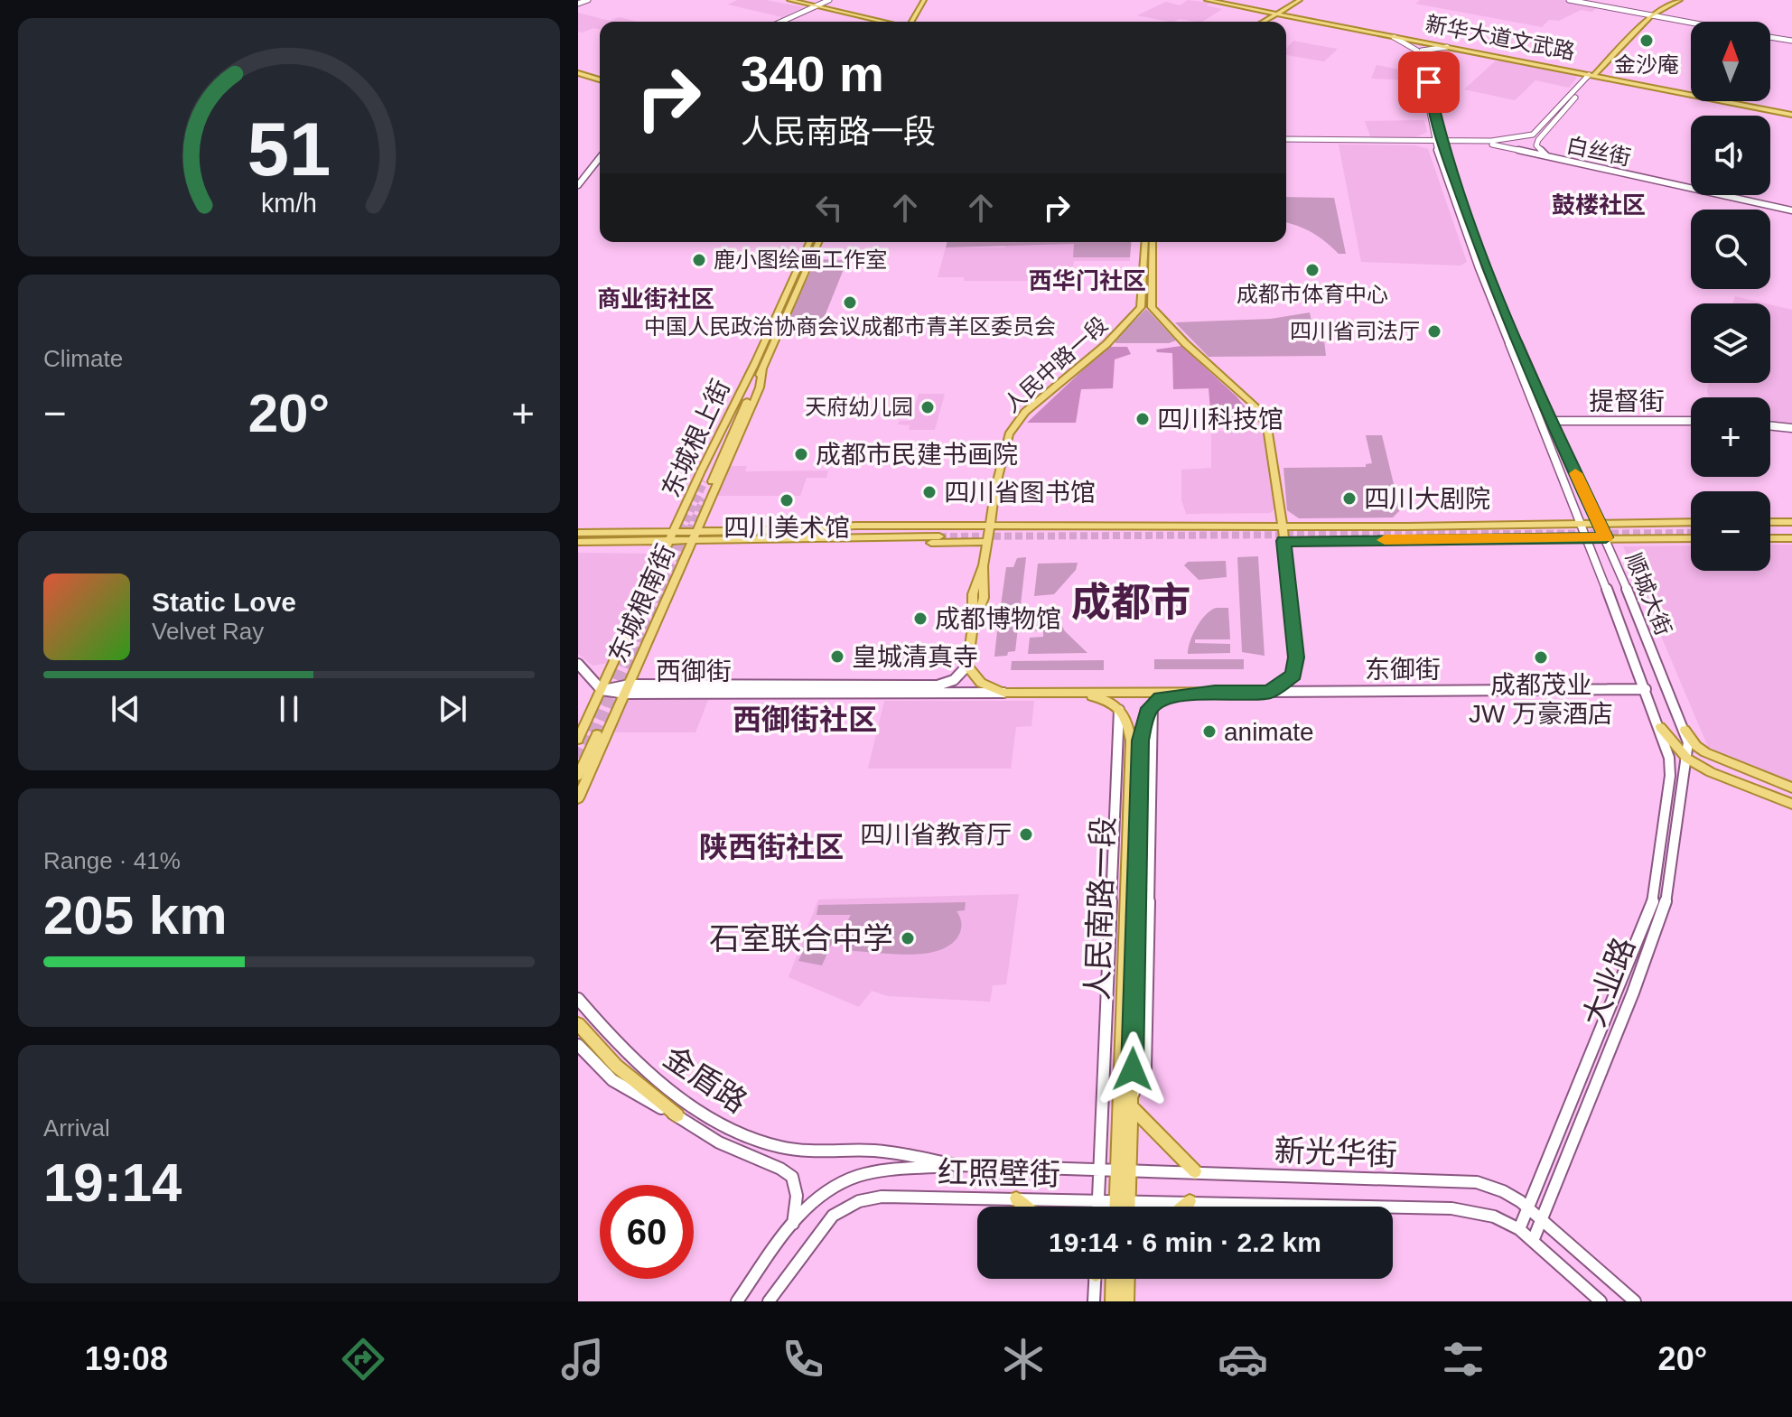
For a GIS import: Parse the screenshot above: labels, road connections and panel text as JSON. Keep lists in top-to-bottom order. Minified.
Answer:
{"streets":{"main road":["新华大道文武路","白丝街","人民中路一段","提督街","东城根上街","顺城大街","东城根南街","东御街","西御街","人民南路一段","大业路","金盾路","新光华街","红照壁街"]},"crossings":[["新华大道文武路","顺城大街"],["人民中路一段","西御街"],["提督街","顺城大街"],["东城根上街","东城根南街"],["顺城大街","东御街"],["顺城大街","大业路"],["东城根南街","西御街"],["东御街","西御街"],["东御街","人民南路一段"],["人民南路一段","新光华街"],["人民南路一段","红照壁街"],["大业路","新光华街"],["金盾路","红照壁街"],["新光华街","红照壁街"]],"districts":["鼓楼社区","西华门社区","商业街社区","成都市","西御街社区","陕西街社区"],"places":["金沙庵","鹿小图绘画工作室","成都市体育中心","中国人民政治协商会议成都市青羊区委员会","四川省司法厅","天府幼儿园","四川科技馆","成都市民建书画院","四川省图书馆","四川大剧院","四川美术馆","成都博物馆","皇城清真寺","成都茂业 JW 万豪酒店","animate","四川省教育厅","石室联合中学"],"north":"top","page":{"map_buttons":["+","−"],"turn":["340 m","人民南路一段"],"tile":["Climate",["Range · 41%","205 km"],["Arrival","19:14"]],"heat":["−","20°","+"],"song":["Static Love","Velvet Ray"],"limit":"60","trip":"19:14 · 6 min · 2.2 km","tabs":["19:08","20°"],"gauge":["51","km/h"]}}
